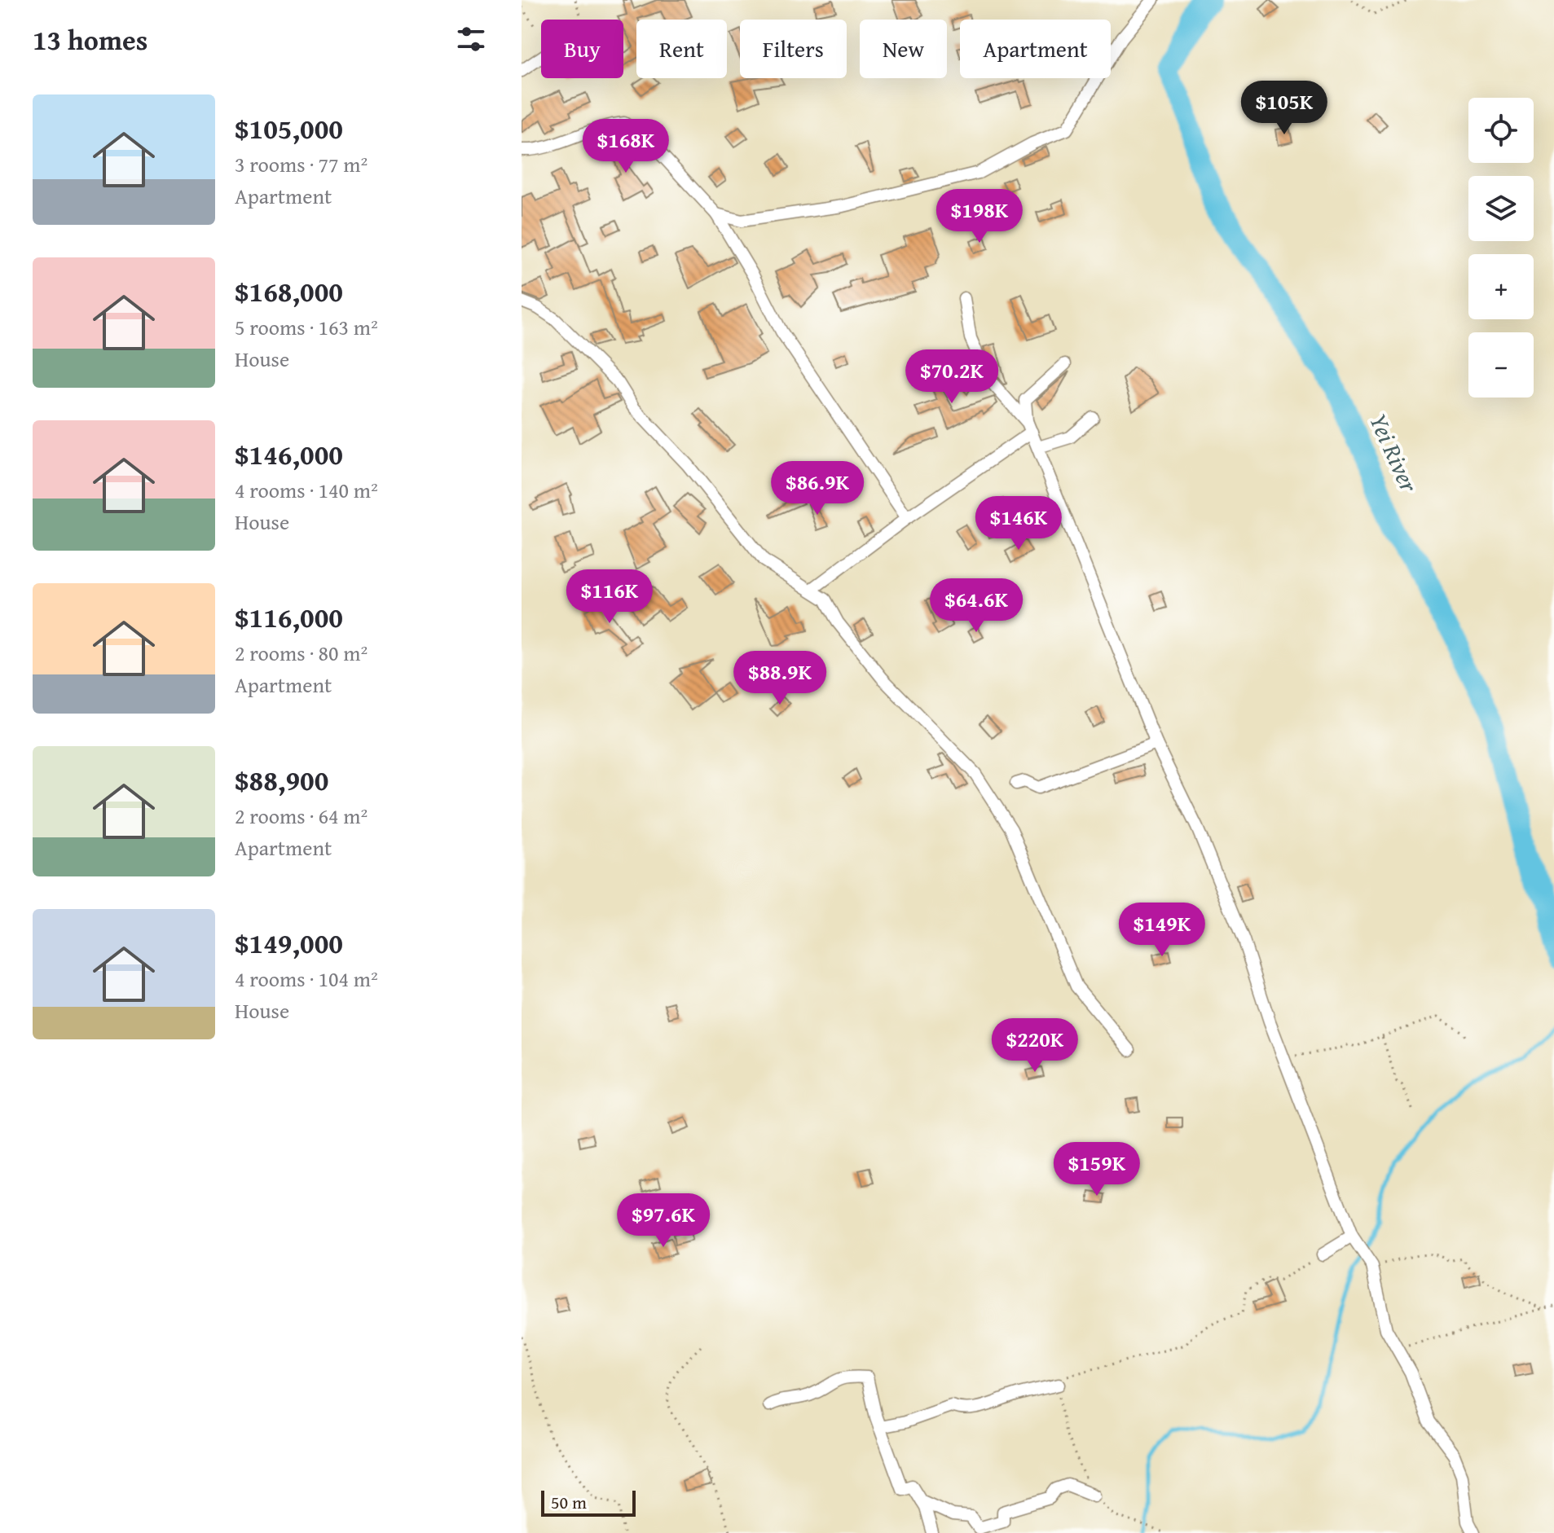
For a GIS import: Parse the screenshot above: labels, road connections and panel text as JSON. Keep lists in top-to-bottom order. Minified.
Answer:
{"water":["Yei River"],"scale_bar":"50 m","page":{"heading":"13 homes","chip":["Buy","Rent","Filters","New","Apartment"],"list":[{"name":"$105,000","note":"3 rooms · 77 m² · Apartment"},{"name":"$168,000","note":"5 rooms · 163 m² · House"},{"name":"$146,000","note":"4 rooms · 140 m² · House"},{"name":"$116,000","note":"2 rooms · 80 m² · Apartment"},{"name":"$88,900","note":"2 rooms · 64 m² · Apartment"},{"name":"$149,000","note":"4 rooms · 104 m² · House"}],"price":["$105K","$168K","$198K","$70.2K","$86.9K","$146K","$116K","$64.6K","$88.9K","$149K","$220K","$159K","$97.6K"],"map_buttons":["+","−"],"scale":"50 m"}}
